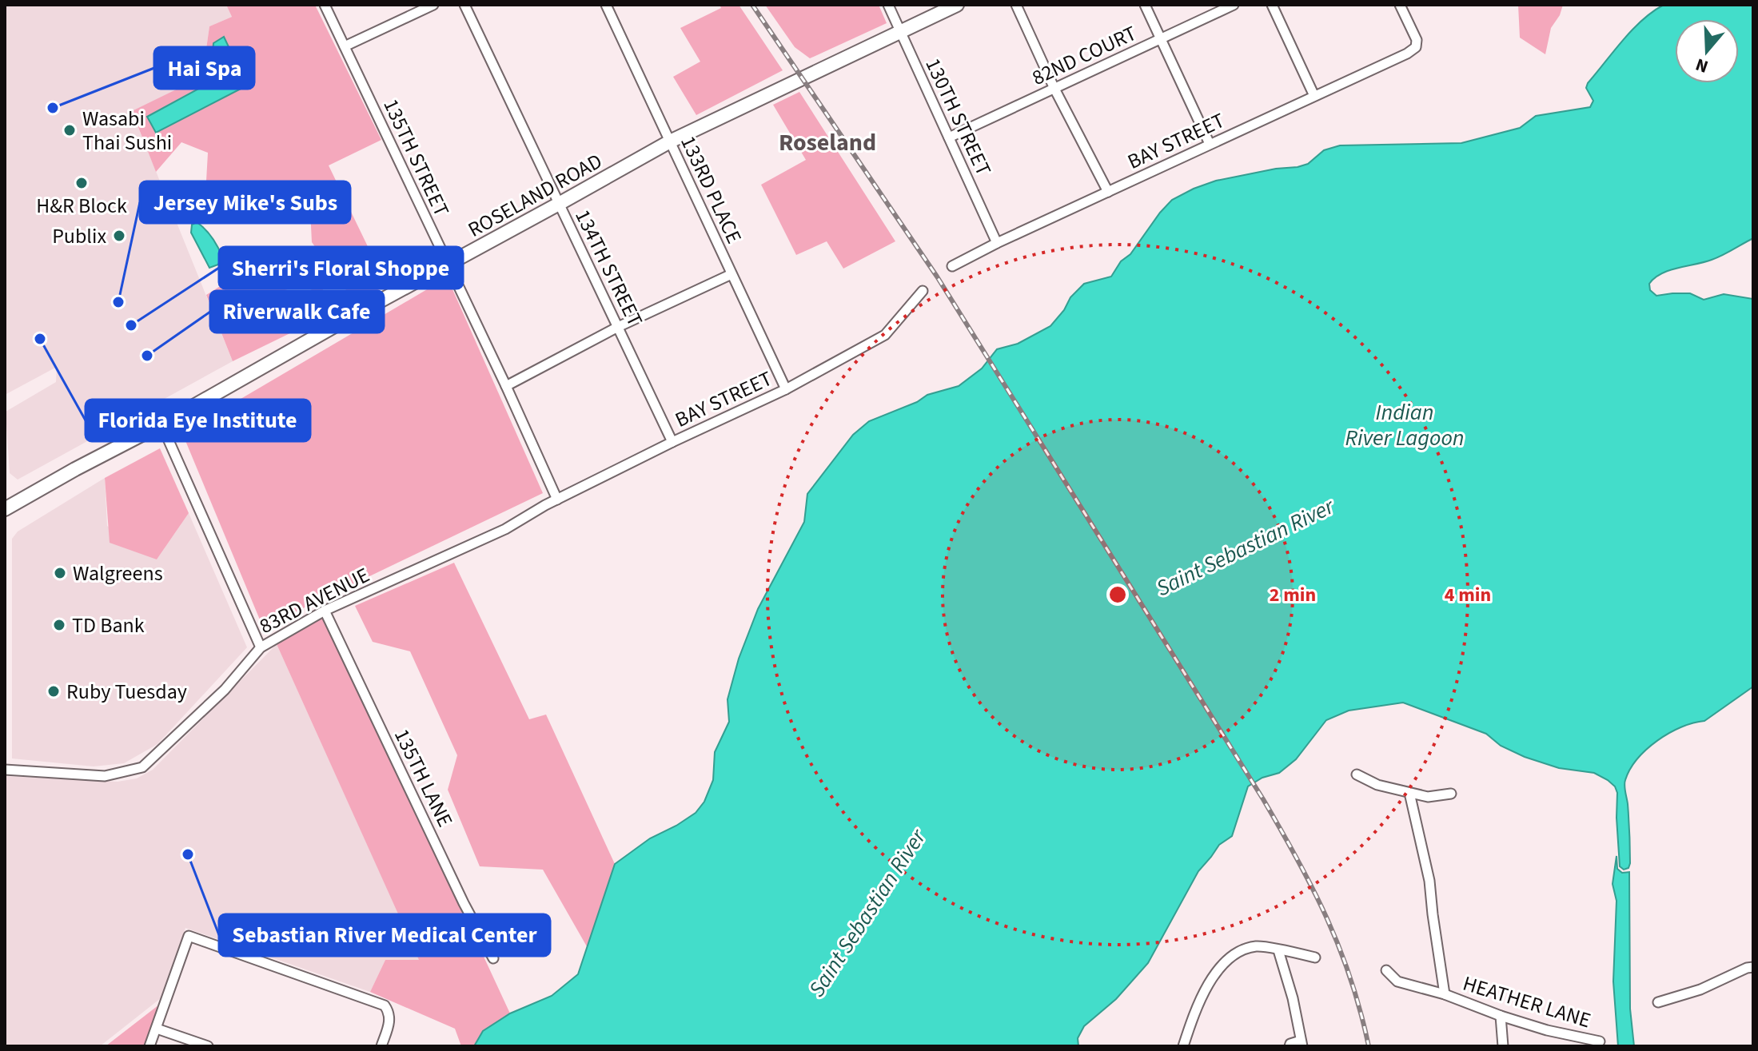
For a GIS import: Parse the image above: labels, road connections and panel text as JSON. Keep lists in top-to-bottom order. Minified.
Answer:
{"streets":{"main road":["ROSELAND ROAD"],"street":["82ND COURT","130TH STREET","BAY STREET","135TH STREET","133RD PLACE","134TH STREET","83RD AVENUE","135TH LANE","HEATHER LANE"]},"crossings":[["82ND COURT","130TH STREET"],["130TH STREET","BAY STREET"],["130TH STREET","ROSELAND ROAD"],["BAY STREET","135TH STREET"],["BAY STREET","133RD PLACE"],["BAY STREET","134TH STREET"],["BAY STREET","83RD AVENUE"],["135TH STREET","ROSELAND ROAD"],["135TH STREET","83RD AVENUE"],["133RD PLACE","ROSELAND ROAD"],["ROSELAND ROAD","134TH STREET"],["83RD AVENUE","135TH LANE"]],"districts":["Roseland"],"water":["Indian River Lagoon","Saint Sebastian River"],"places":["Hai Spa","Wasabi Thai Sushi","H&R Block","Publix","Jersey Mike's Subs","Sherri's Floral Shoppe","Florida Eye Institute","Riverwalk Cafe","Walgreens","TD Bank","Ruby Tuesday","Sebastian River Medical Center"],"north":"bottom","rings":["2 min","4 min"]}
